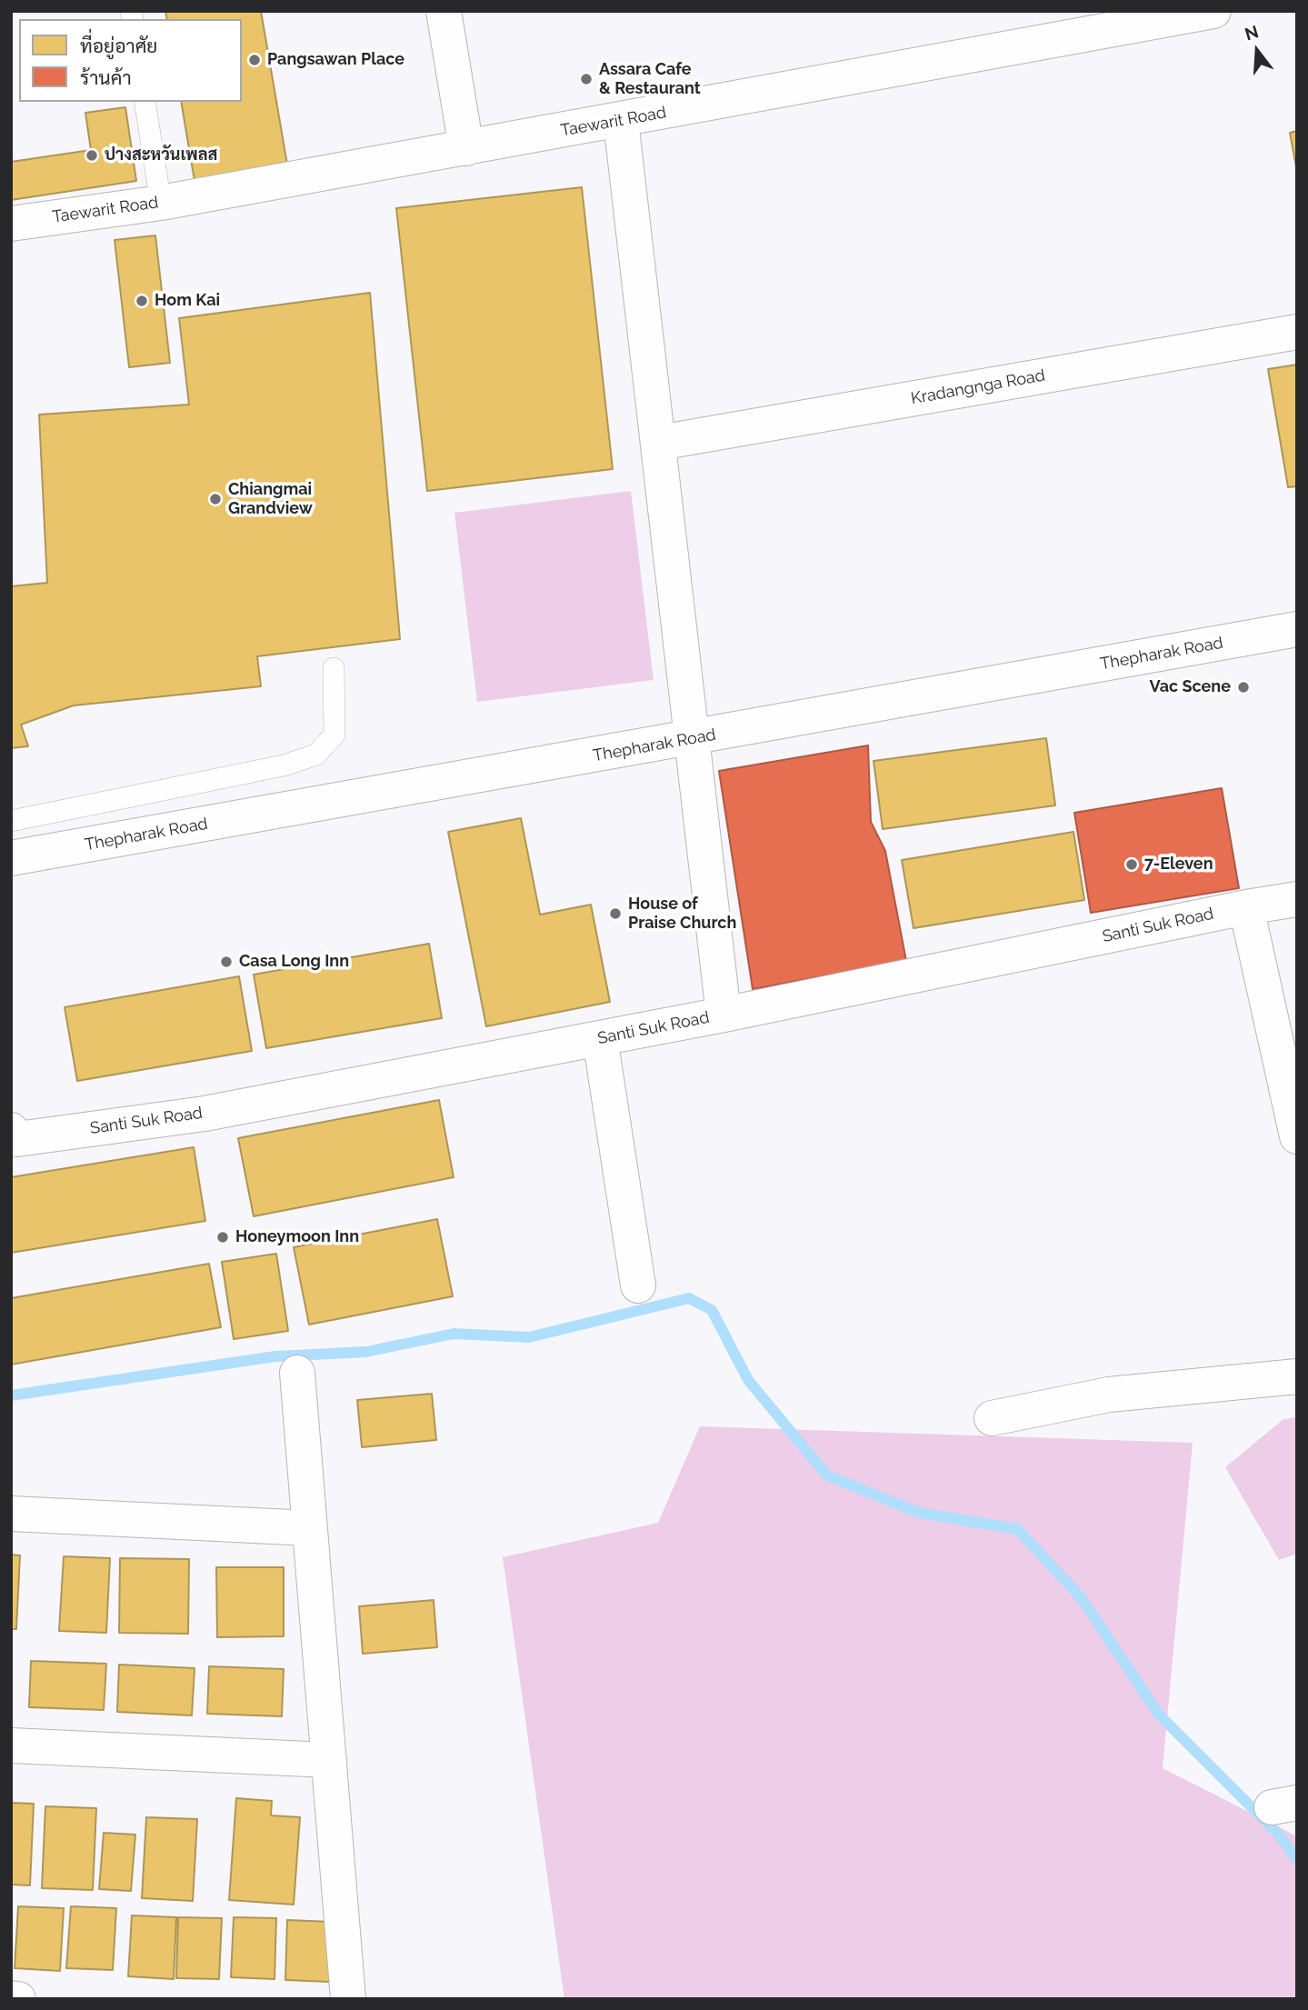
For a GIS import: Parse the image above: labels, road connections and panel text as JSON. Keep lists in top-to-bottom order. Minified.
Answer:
{"streets":{"street":["Taewarit Road","Kradangnga Road","Thepharak Road","Santi Suk Road"]},"places":["Pangsawan Place","Assara Cafe & Restaurant","ปางสะหวันเพลส","Hom Kai","Chiangmai Grandview","Vac Scene","7-Eleven","House of Praise Church","Casa Long Inn","Honeymoon Inn"],"legend":["ที่อยู่อาศัย","ร้านค้า"],"north":"top"}
